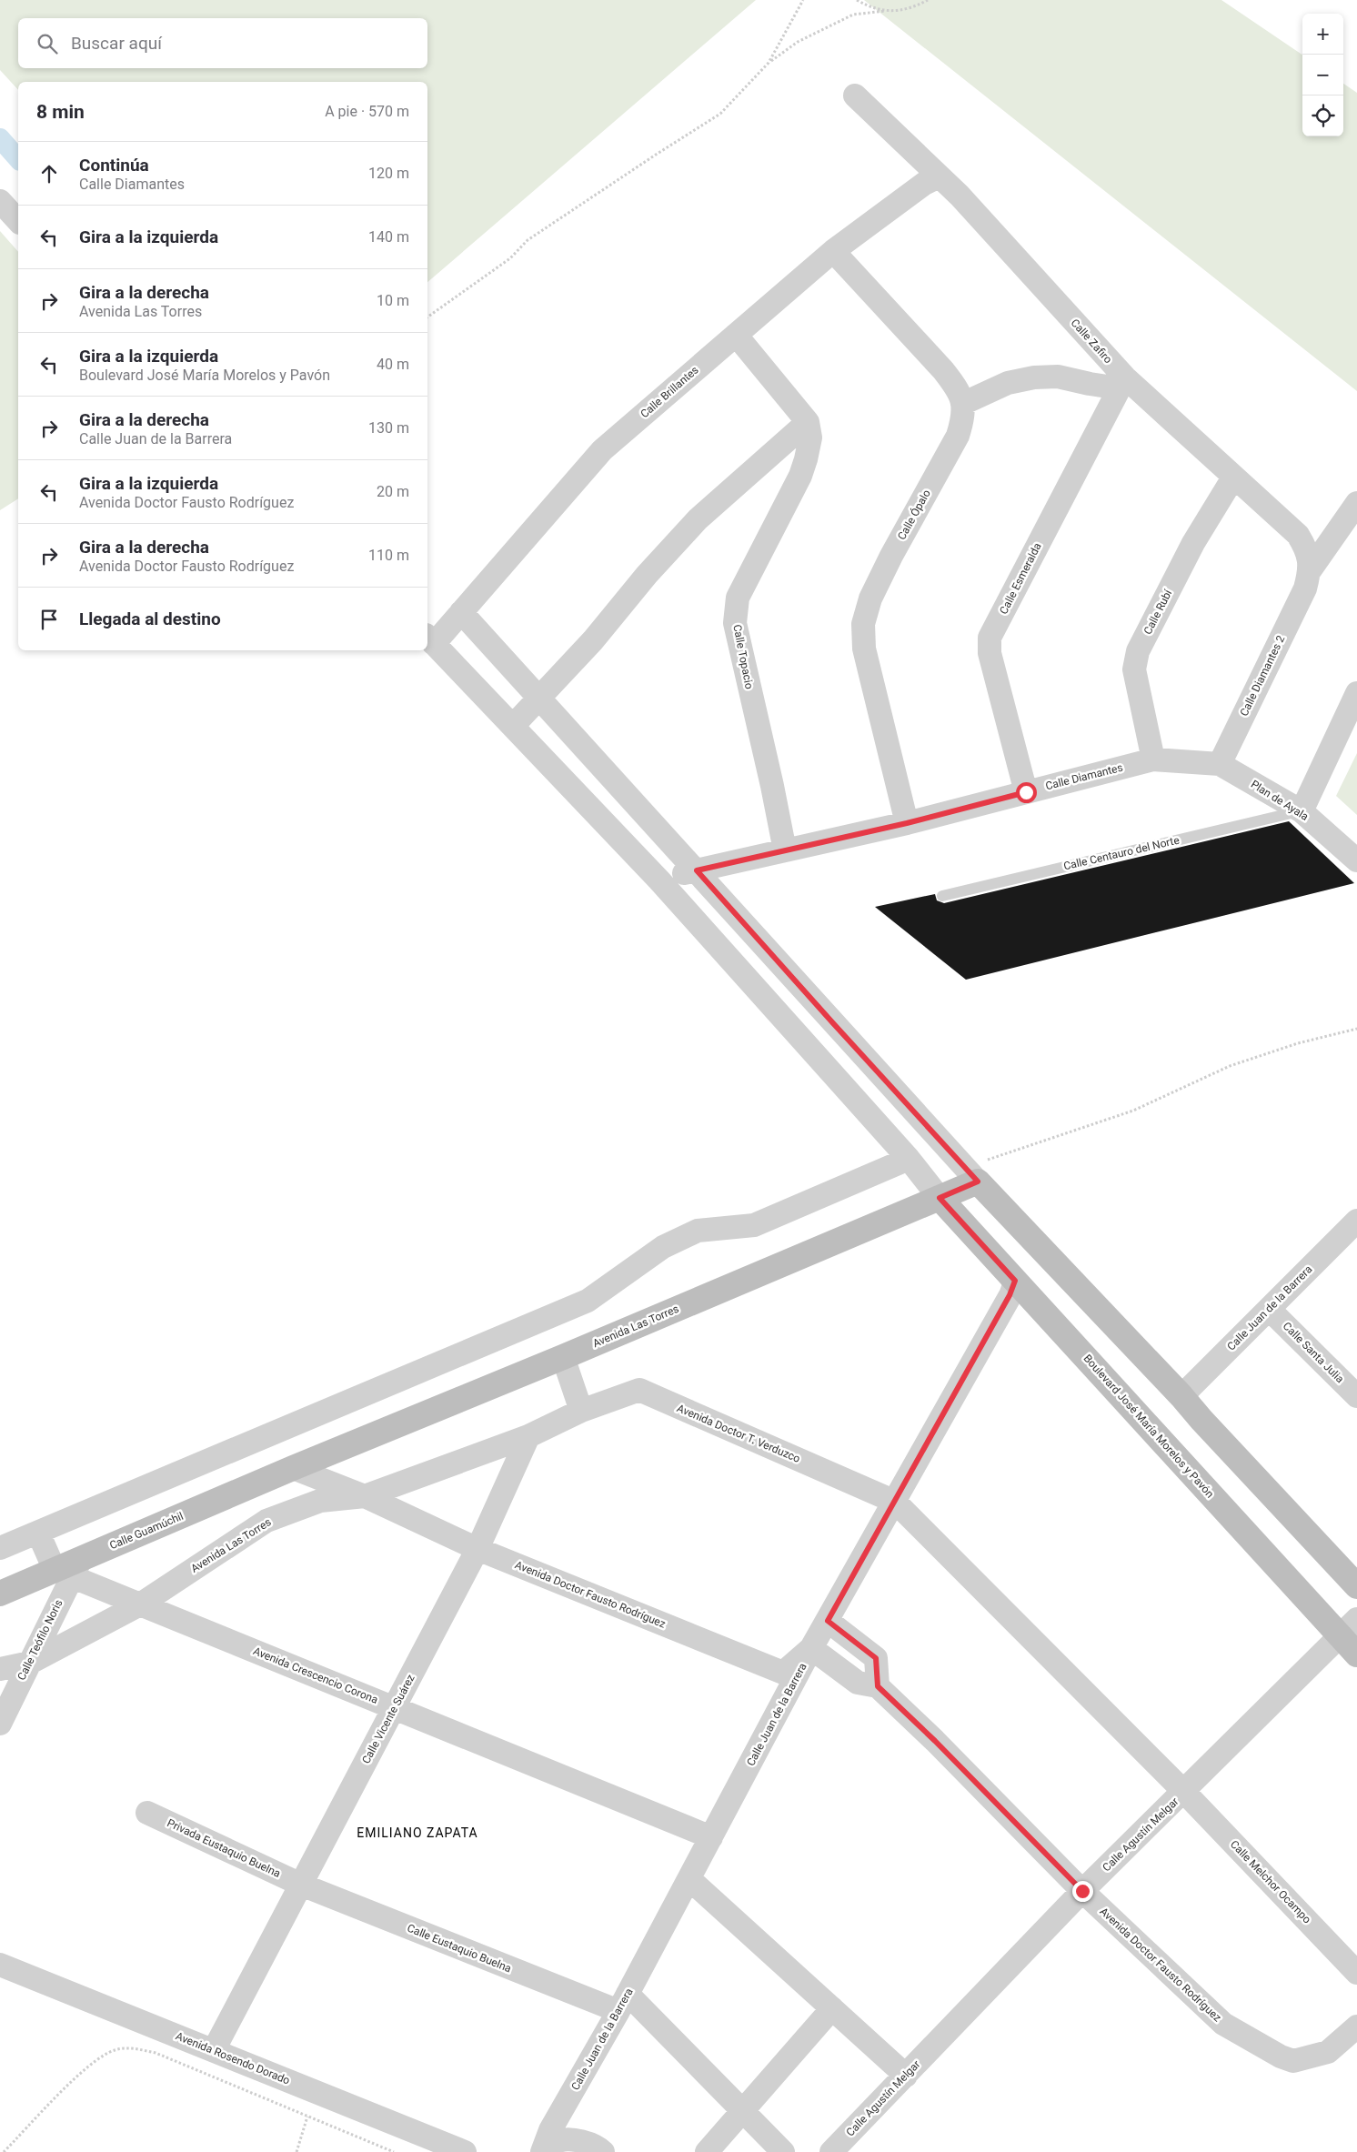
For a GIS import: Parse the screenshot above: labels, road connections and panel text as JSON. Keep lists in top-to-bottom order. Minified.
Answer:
{"streets":{"street":["Calle Zafiro","Calle Brillantes","Calle Ópalo","Calle Esmeralda","Calle Rubí","Calle Topacio","Calle Diamantes 2","Calle Diamantes","Plan de Ayala","Calle Juan de la Barrera","Avenida Las Torres","Calle Santa Julia","Boulevard José María Morelos y Pavón","Avenida Doctor T. Verduzco","Calle Guamúchil","Avenida Doctor Fausto Rodríguez","Calle Teófilo Noris","Avenida Crescencio Corona","Calle Vicente Suárez","Calle Agustín Melgar","Privada Eustaquio Buelna","Calle Melchor Ocampo","Calle Eustaquio Buelna","Avenida Rosendo Dorado"],"lane":["Calle Centauro del Norte"]},"crossings":[["Calle Zafiro","Calle Brillantes"],["Calle Zafiro","Calle Esmeralda"],["Calle Zafiro","Calle Rubí"],["Calle Zafiro","Calle Diamantes 2"],["Calle Brillantes","Calle Ópalo"],["Calle Ópalo","Calle Diamantes"],["Calle Esmeralda","Calle Diamantes"],["Calle Rubí","Calle Diamantes"],["Calle Topacio","Calle Diamantes"],["Calle Diamantes 2","Calle Diamantes"],["Calle Diamantes 2","Plan de Ayala"],["Calle Diamantes","Plan de Ayala"],["Plan de Ayala","Calle Centauro del Norte"],["Calle Juan de la Barrera","Calle Santa Julia"],["Calle Juan de la Barrera","Boulevard José María Morelos y Pavón"],["Calle Juan de la Barrera","Avenida Doctor T. Verduzco"],["Calle Juan de la Barrera","Avenida Doctor Fausto Rodríguez"],["Calle Juan de la Barrera","Avenida Crescencio Corona"],["Calle Juan de la Barrera","Calle Melchor Ocampo"],["Calle Juan de la Barrera","Calle Eustaquio Buelna"],["Avenida Las Torres","Boulevard José María Morelos y Pavón"],["Avenida Las Torres","Calle Guamúchil"],["Avenida Las Torres","Avenida Doctor Fausto Rodríguez"],["Avenida Las Torres","Calle Teófilo Noris"],["Avenida Las Torres","Avenida Crescencio Corona"],["Avenida Las Torres","Calle Vicente Suárez"],["Boulevard José María Morelos y Pavón","Calle Agustín Melgar"],["Avenida Doctor T. Verduzco","Calle Melchor Ocampo"],["Calle Guamúchil","Avenida Doctor Fausto Rodríguez"],["Calle Guamúchil","Calle Teófilo Noris"],["Calle Guamúchil","Avenida Crescencio Corona"],["Avenida Doctor Fausto Rodríguez","Calle Vicente Suárez"],["Avenida Doctor Fausto Rodríguez","Calle Agustín Melgar"],["Calle Teófilo Noris","Avenida Crescencio Corona"],["Avenida Crescencio Corona","Calle Vicente Suárez"],["Calle Vicente Suárez","Privada Eustaquio Buelna"],["Calle Vicente Suárez","Calle Eustaquio Buelna"],["Calle Vicente Suárez","Avenida Rosendo Dorado"],["Calle Agustín Melgar","Calle Melchor Ocampo"],["Privada Eustaquio Buelna","Calle Eustaquio Buelna"]],"districts":["EMILIANO ZAPATA"],"page":{"map_buttons":["+","−"],"search":"Buscar aquí","heading":["8 min","A pie · 570 m"],"list":[["Continúa","Calle Diamantes","120 m"],["Gira a la izquierda","140 m"],["Gira a la derecha","Avenida Las Torres","10 m"],["Gira a la izquierda","Boulevard José María Morelos y Pavón","40 m"],["Gira a la derecha","Calle Juan de la Barrera","130 m"],["Gira a la izquierda","Avenida Doctor Fausto Rodríguez","20 m"],["Gira a la derecha","Avenida Doctor Fausto Rodríguez","110 m"],"Llegada al destino"]}}
